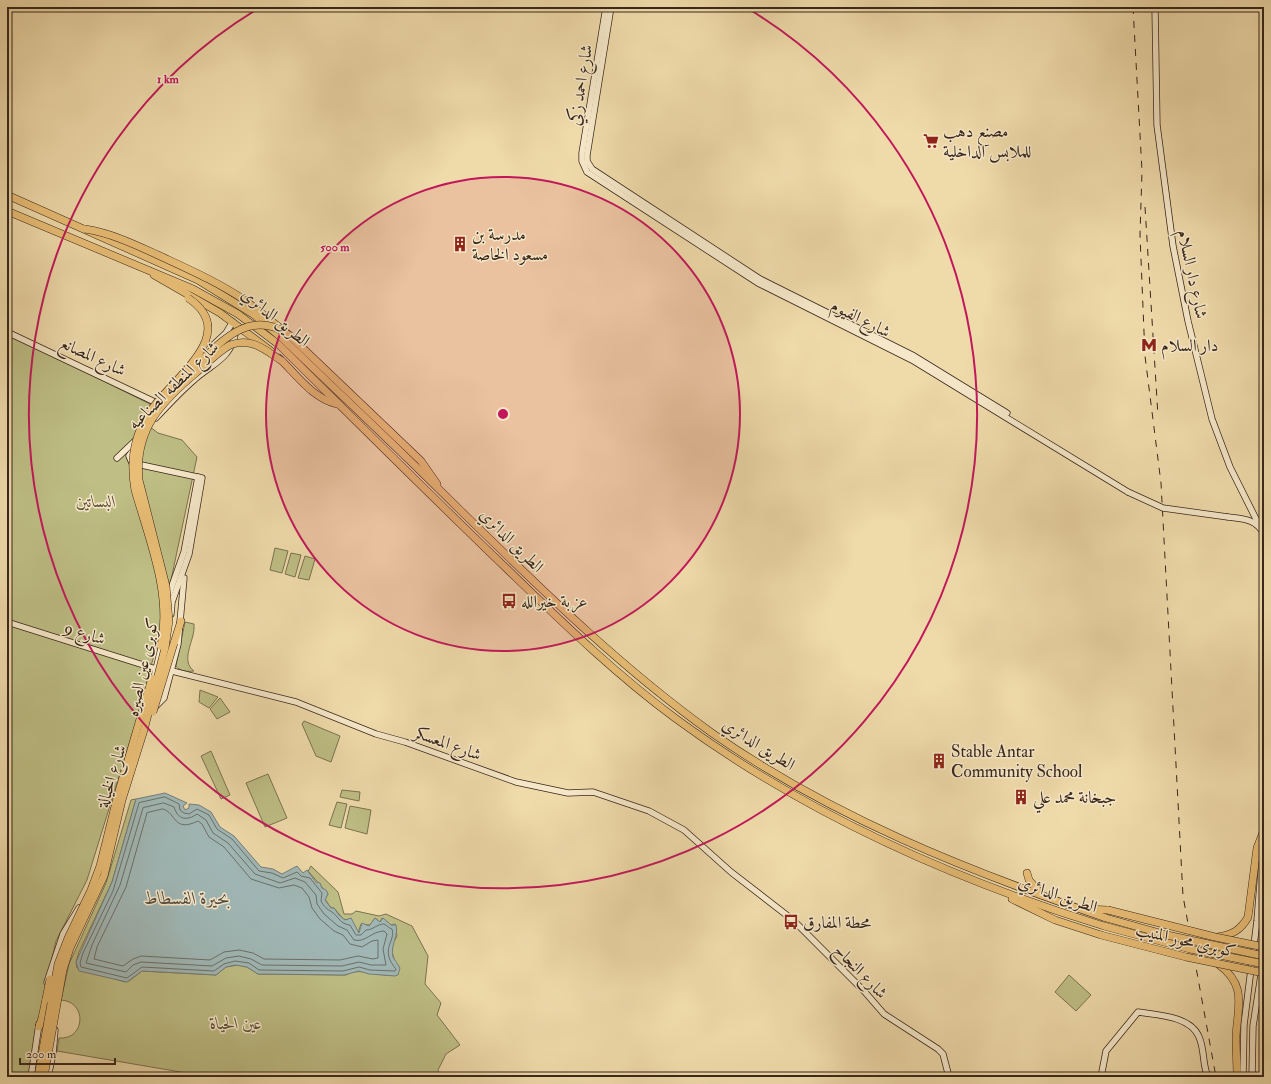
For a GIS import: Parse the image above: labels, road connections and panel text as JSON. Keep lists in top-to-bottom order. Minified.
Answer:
{"streets":{"highway":["الطريق الدائري","كوبرى عين الصيره","كوبري محور المنيب"],"street":["شارع احمد زكي","شارع دار السلام","شارع الفيوم","شارع المصانع","شارع المنطقه الصناعيه","شارع 9","شارع المعسكر","شارع الخيالة","شارع النجاح"]},"crossings":[["شارع احمد زكي","شارع الفيوم"],["شارع دار السلام","شارع الفيوم"],["الطريق الدائري","كوبري محور المنيب"],["شارع المصانع","شارع المنطقه الصناعيه"],["شارع المنطقه الصناعيه","شارع الخيالة"],["شارع 9","شارع الخيالة"],["شارع المعسكر","شارع النجاح"]],"water":["بحيرة الفسطاط"],"parks":["البساتين","عين الحياة"],"places":{"supermarket":["مصنع دهب للملابس الداخلية"],"building":["مدرسة بن مسعود الخاصة","Stable Antar Community School","جبخانة محمد علي"],"metro station":["دار السلام"],"bus stop":["عزبة خيرالله","محطة المفارق"]},"scale_bar":"200 m","rings":["1 km","500 m"]}
